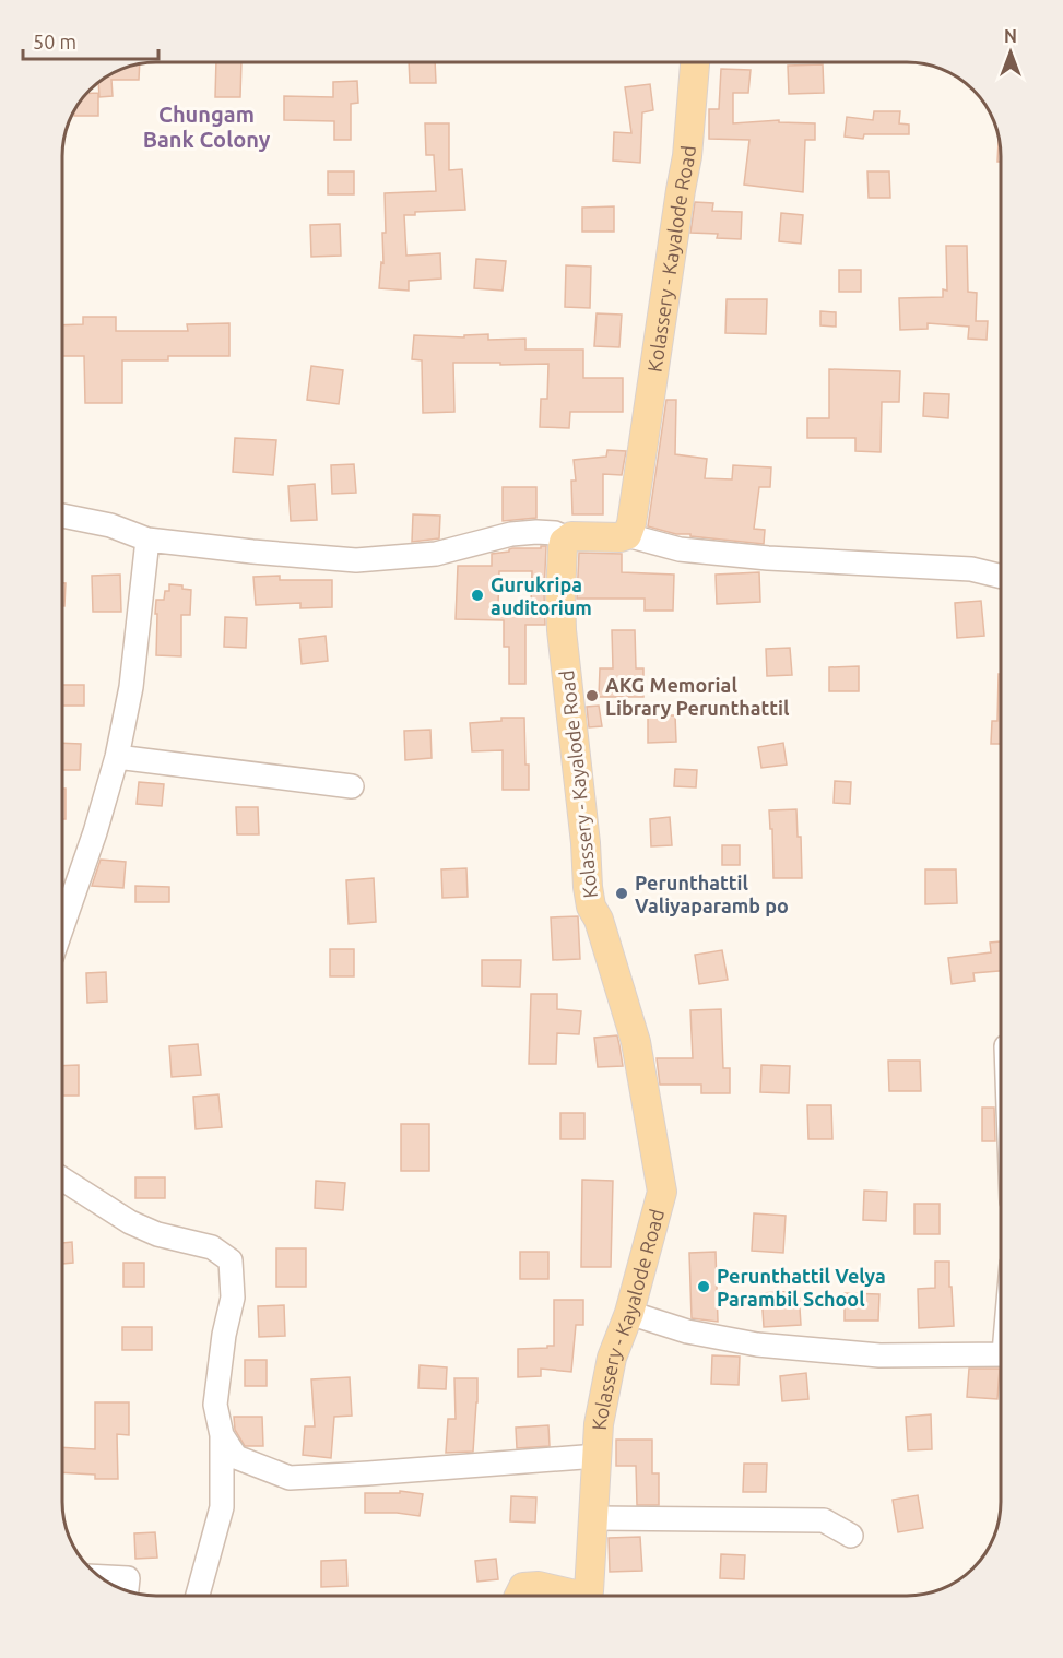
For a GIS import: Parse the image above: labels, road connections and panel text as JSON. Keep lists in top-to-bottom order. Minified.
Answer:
{"streets":{"main road":["Kolassery - Kayalode Road"]},"districts":["Chungam Bank Colony"],"places":["Gurukripa auditorium","AKG Memorial Library Perunthattil","Perunthattil Valiyaparamb po","Perunthattil Velya Parambil School"],"scale_bar":"50 m","north":"top"}
